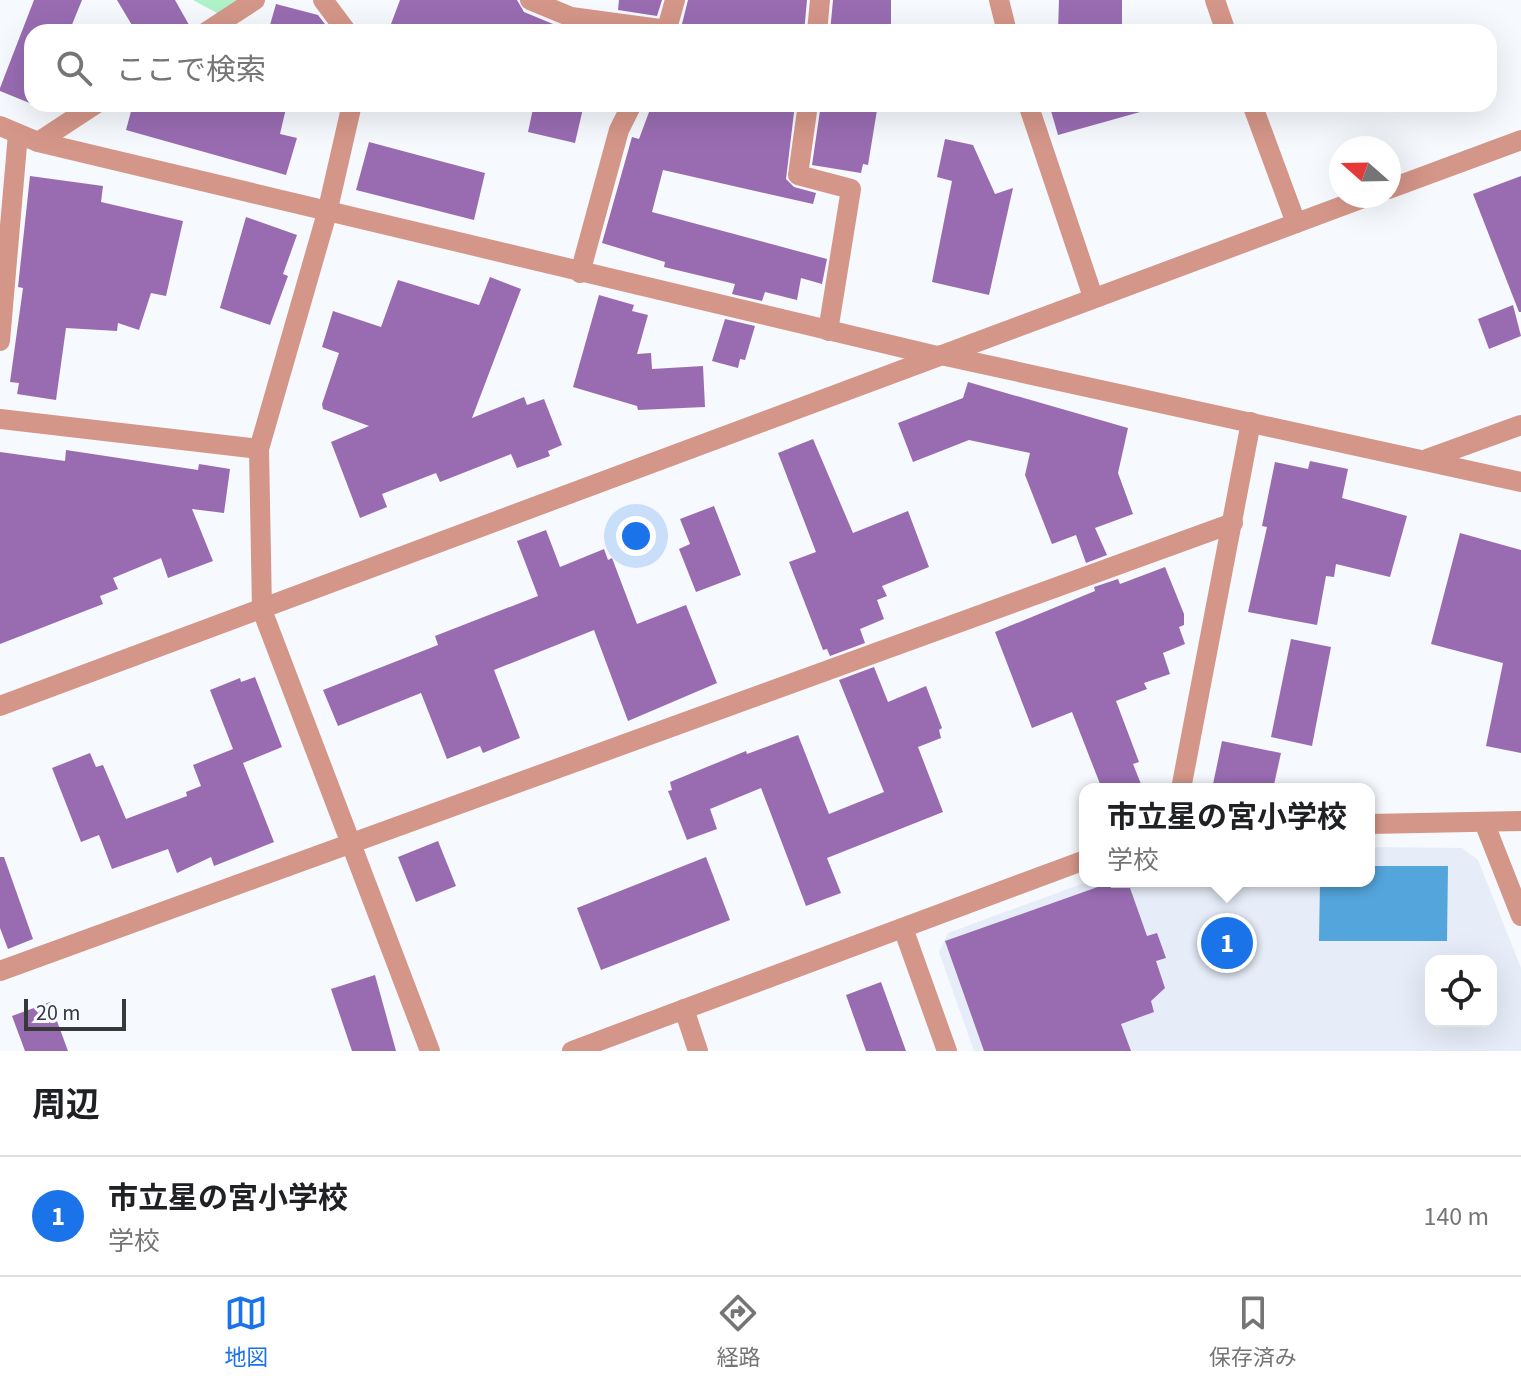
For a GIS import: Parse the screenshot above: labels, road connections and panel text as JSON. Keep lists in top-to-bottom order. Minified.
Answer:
{"scale_bar":"20 m","north":"left","page":{"search":"ここで検索","popup":["市立星の宮小学校","学校"],"pins":"1","scale":"20 m","heading":"周辺","list":[{"mark":"1","name":"市立星の宮小学校","note":"学校","value":"140 m"}],"nav":["地図","経路","保存済み"]}}
